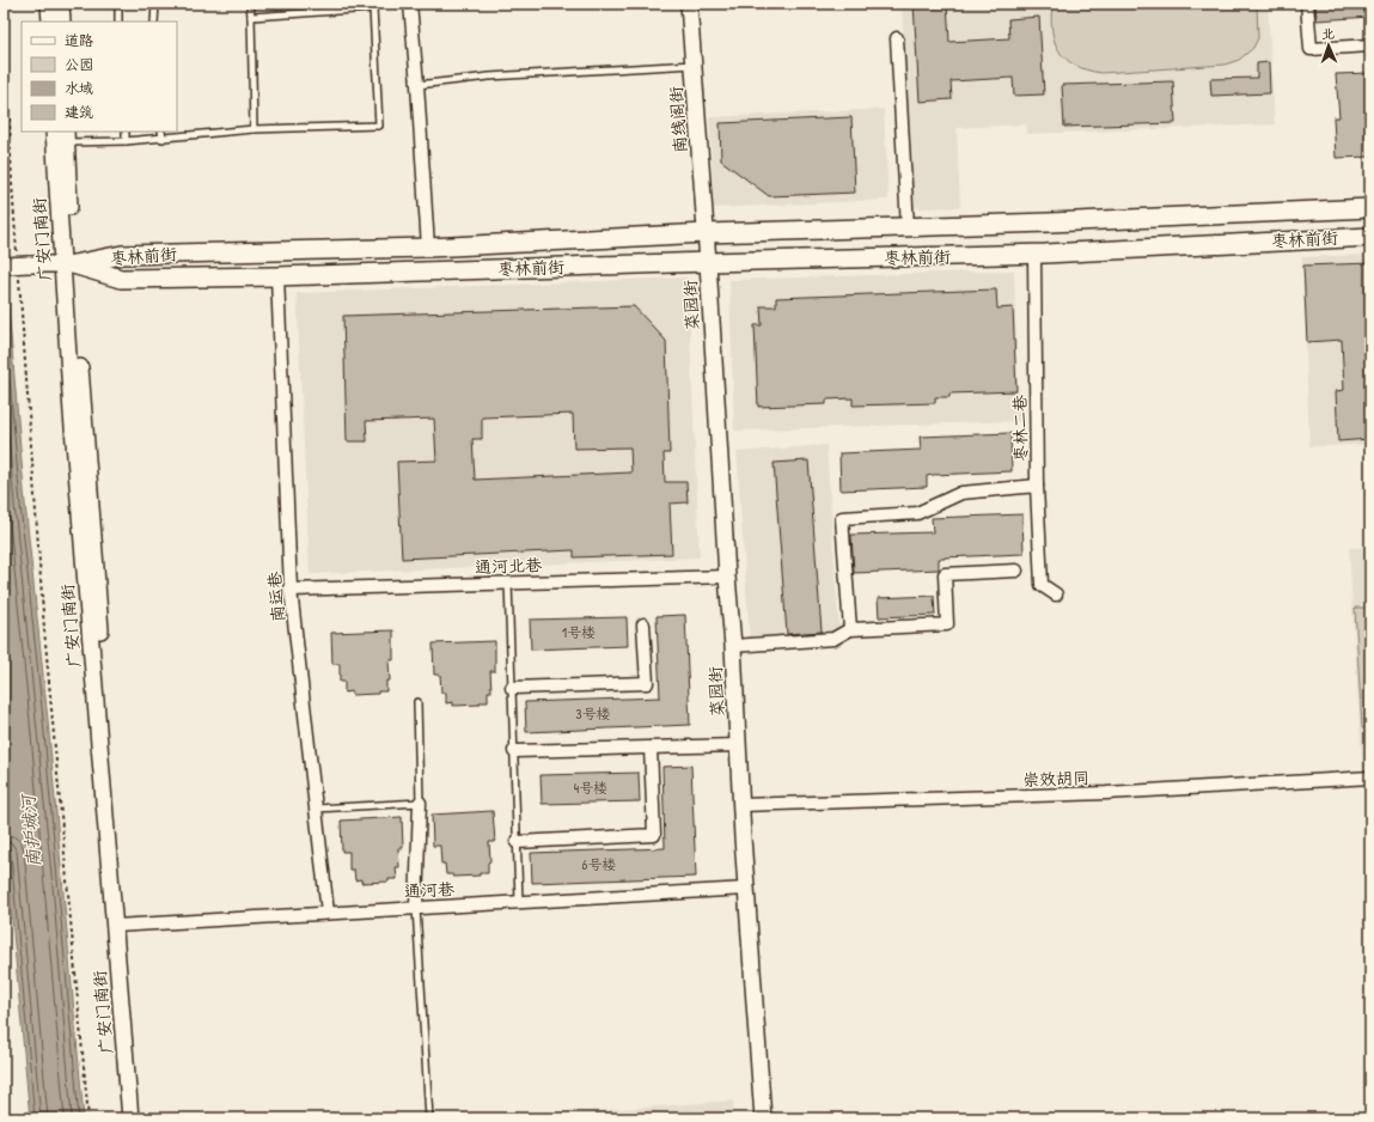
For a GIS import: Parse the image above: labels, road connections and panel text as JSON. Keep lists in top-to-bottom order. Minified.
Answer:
{"streets":{"main road":["枣林前街"],"street":["南线阁街","广安门南街","菜园街","枣林二巷","通河北巷","南运巷","崇效胡同","通河巷"]},"crossings":[["南线阁街","枣林前街"],["南线阁街","菜园街"],["广安门南街","枣林前街"],["广安门南街","通河巷"],["枣林前街","菜园街"],["枣林前街","枣林二巷"],["枣林前街","南运巷"],["菜园街","通河北巷"],["菜园街","崇效胡同"],["菜园街","通河巷"],["通河北巷","南运巷"],["南运巷","通河巷"]],"water":["南护城河"],"house_numbers":["1号楼","3号楼","4号楼","6号楼"],"legend":["道路","公园","水域","建筑"],"north":"top"}
